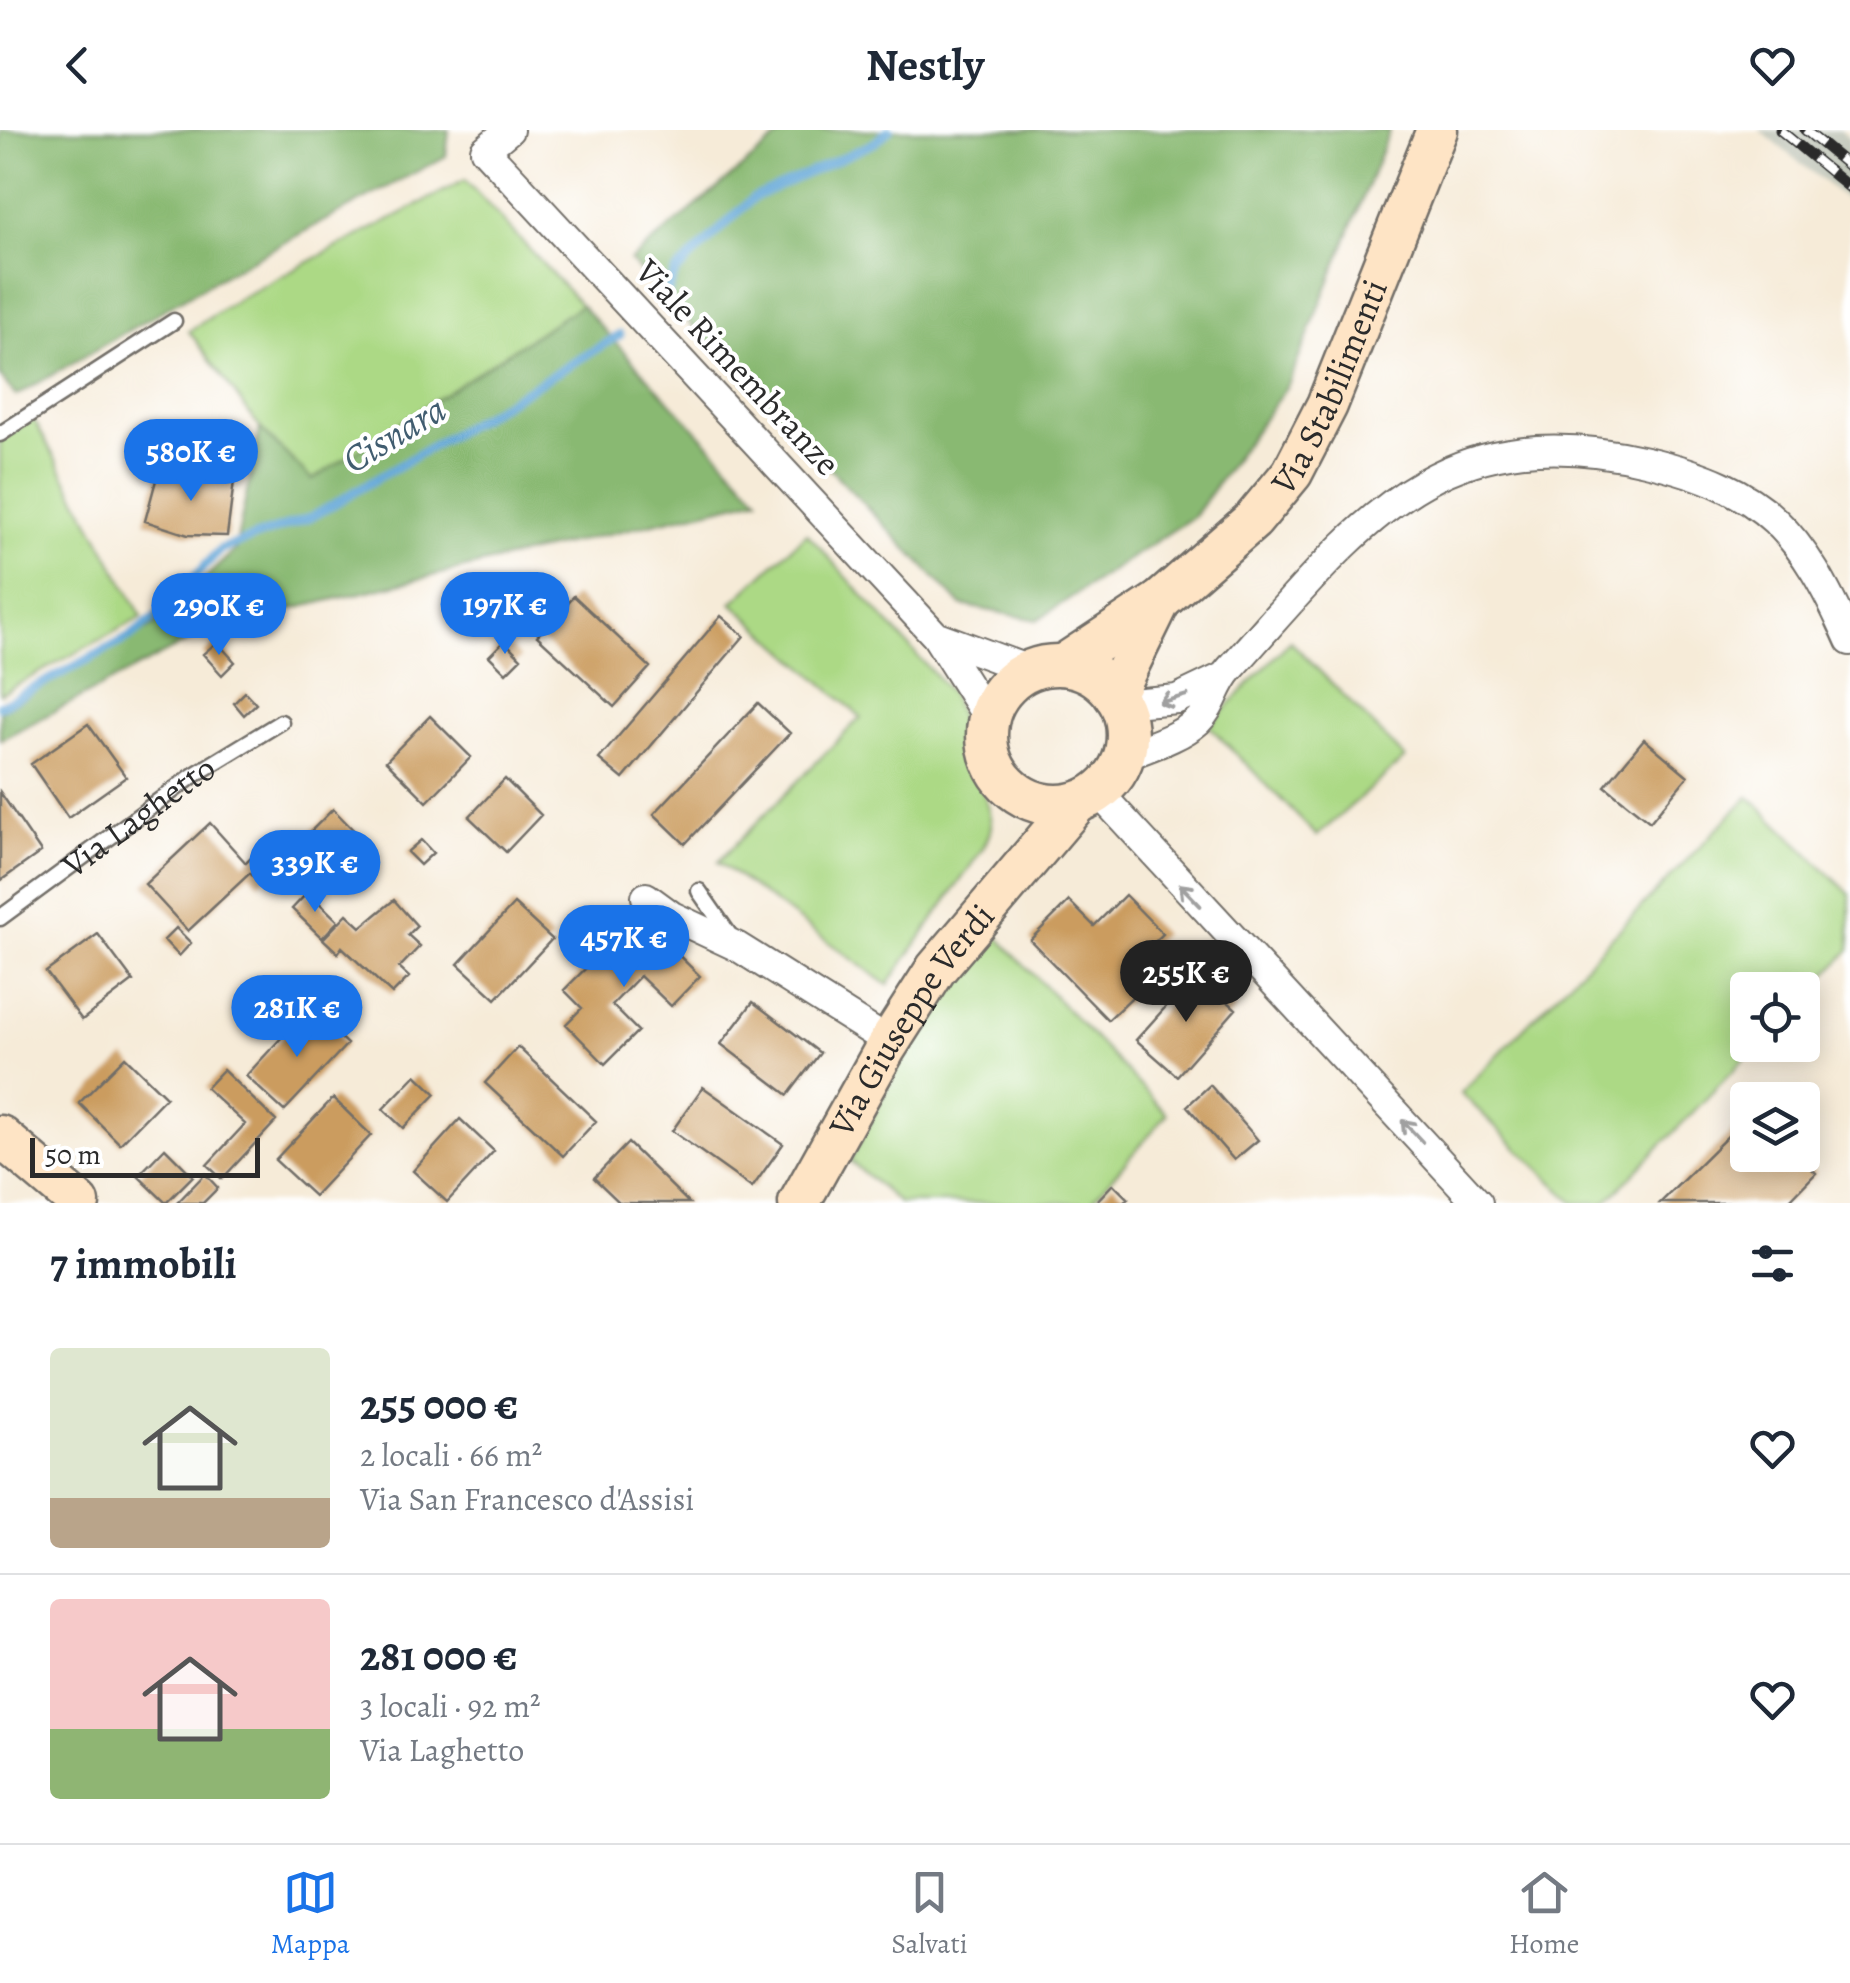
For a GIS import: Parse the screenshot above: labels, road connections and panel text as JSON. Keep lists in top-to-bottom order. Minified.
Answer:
{"streets":{"street":["Viale Rimembranze","Via Stabilimenti","Via Giuseppe Verdi"],"lane":["Via Laghetto"]},"crossings":[["Viale Rimembranze","Via Stabilimenti"],["Viale Rimembranze","Via Giuseppe Verdi"],["Via Stabilimenti","Via Giuseppe Verdi"]],"water":["Cisnara"],"scale_bar":"50 m","page":{"header":"Nestly","price":["580K €","197K €","290K €","339K €","457K €","255K €","281K €"],"scale":"50 m","heading":"7 immobili","list":[{"name":"255 000 €","note":"2 locali · 66 m² · Via San Francesco d'Assisi"},{"name":"281 000 €","note":"3 locali · 92 m² · Via Laghetto"}],"tabs":["Mappa","Salvati","Home"]}}
